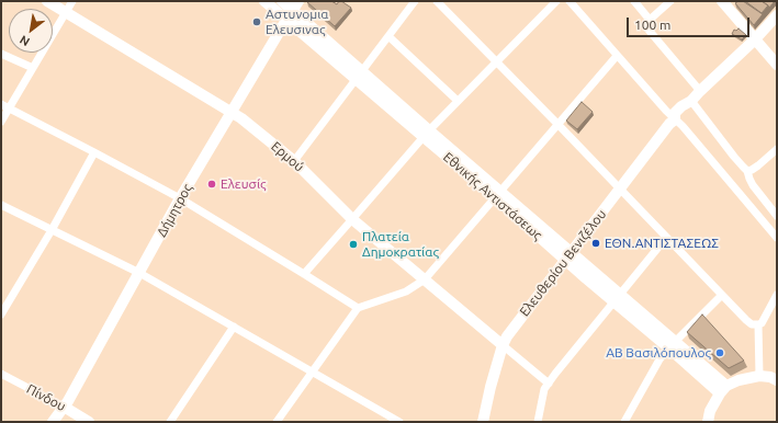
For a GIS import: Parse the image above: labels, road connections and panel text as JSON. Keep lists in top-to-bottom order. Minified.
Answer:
{"streets":{"street":["Ερμού","Εθνικής Αντιστάσεως","Δήμητρος","Ελευθερίου Βενιζέλου","Πίνδου"]},"crossings":[["Ερμού","Δήμητρος"],["Ερμού","Ελευθερίου Βενιζέλου"],["Εθνικής Αντιστάσεως","Δήμητρος"],["Εθνικής Αντιστάσεως","Ελευθερίου Βενιζέλου"],["Δήμητρος","Πίνδου"]],"places":["Αστυνομια Ελευσινας","Ελευσίς","ΕΘΝ.ΑΝΤΙΣΤΑΣΕΩΣ","Πλατεία Δημοκρατίας","ΑΒ Βασιλόπουλος"],"scale_bar":"100 m","north":"bottom left"}
